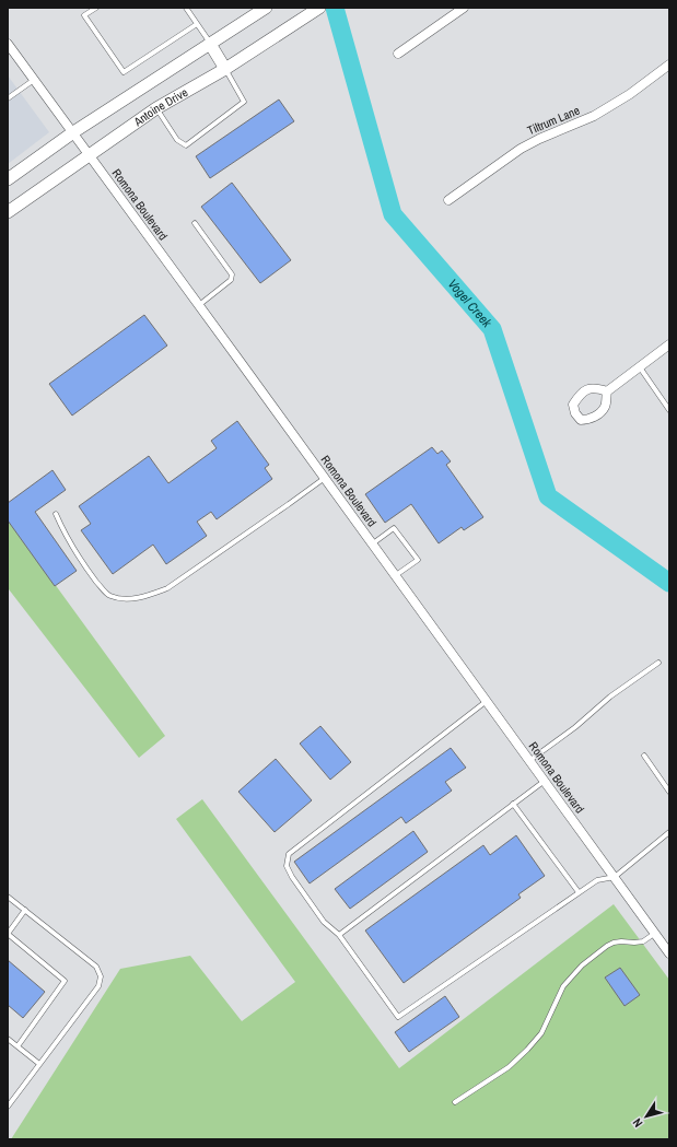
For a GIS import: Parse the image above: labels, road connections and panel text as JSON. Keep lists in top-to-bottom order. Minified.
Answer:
{"streets":{"main road":["Antoine Drive"],"street":["Tiltrum Lane","Romona Boulevard"]},"crossings":[["Antoine Drive","Romona Boulevard"]],"water":["Vogel Creek"],"north":"bottom left"}
